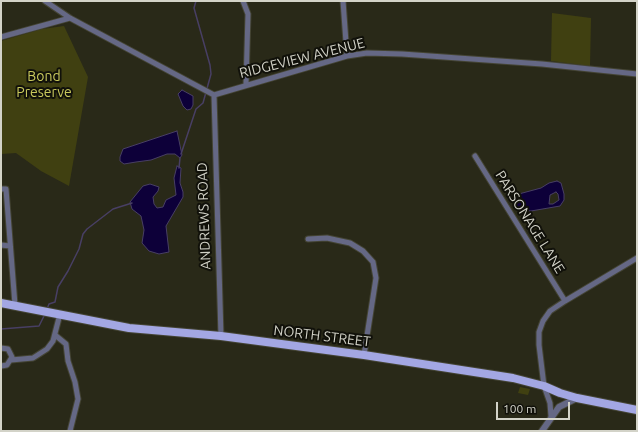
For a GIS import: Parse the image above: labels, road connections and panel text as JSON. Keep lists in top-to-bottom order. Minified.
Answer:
{"streets":{"main road":["NORTH STREET"],"street":["RIDGEVIEW AVENUE","ANDREWS ROAD","PARSONAGE LANE"]},"crossings":[["RIDGEVIEW AVENUE","ANDREWS ROAD"],["ANDREWS ROAD","NORTH STREET"]],"parks":["Bond Preserve"],"scale_bar":"100 m"}
